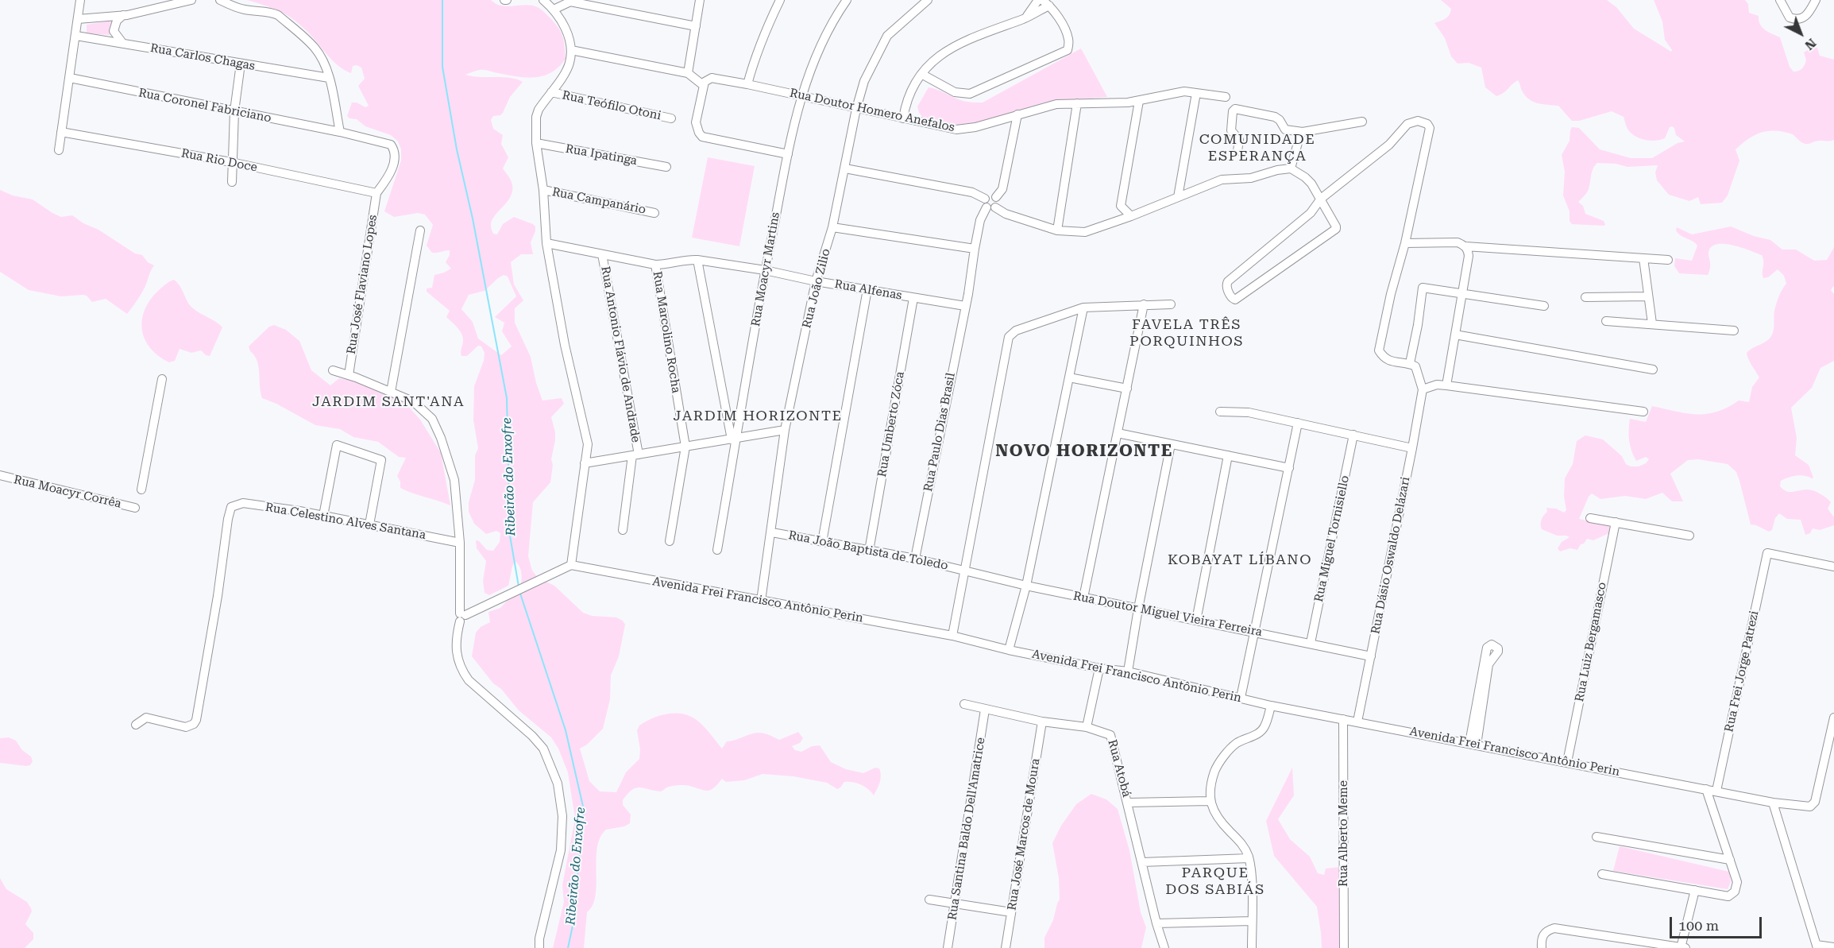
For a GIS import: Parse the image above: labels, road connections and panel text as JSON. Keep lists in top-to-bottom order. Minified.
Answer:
{"streets":{"street":["Rua Carlos Chagas","Rua Coronel Fabriciano","Rua Teófilo Otoni","Rua Doutor Homero Anefalos","Rua Ipatinga","Rua Rio Doce","Rua Campanário","Rua Moacyr Martins","Rua José Flaviano Lopes","Rua João Zilio","Rua Alfenas","Rua Marcolino Rocha","Rua Antonio Flávio de Andrade","Rua Umberto Zóca","Rua Paulo Dias Brasil","Rua Moacyr Corrêa","Rua Celestino Alves Santana","Rua Miguel Tornisiello","Rua João Baptista de Toledo","Rua Dásio Oswaldo Delázari","Avenida Frei Francisco Antônio Perin","Rua Doutor Miguel Vieira Ferreira","Rua Luiz Bergamasco","Rua Frei Jorge Patrezi","Rua Atobá","Rua Santina Baldo Dell'Amatrice","Rua Alberto Meme","Rua José Marcos de Moura"]},"crossings":[["Rua Coronel Fabriciano","Rua Rio Doce"],["Rua Coronel Fabriciano","Rua José Flaviano Lopes"],["Rua Doutor Homero Anefalos","Rua Moacyr Martins"],["Rua Doutor Homero Anefalos","Rua João Zilio"],["Rua Rio Doce","Rua José Flaviano Lopes"],["Rua Moacyr Martins","Rua Alfenas"],["Rua João Zilio","Rua Alfenas"],["Rua João Zilio","Rua João Baptista de Toledo"],["Rua João Zilio","Avenida Frei Francisco Antônio Perin"],["Rua Alfenas","Rua Marcolino Rocha"],["Rua Alfenas","Rua Antonio Flávio de Andrade"],["Rua Alfenas","Rua Umberto Zóca"],["Rua Alfenas","Rua Paulo Dias Brasil"],["Rua Umberto Zóca","Rua João Baptista de Toledo"],["Rua Paulo Dias Brasil","Rua João Baptista de Toledo"],["Rua Miguel Tornisiello","Rua Doutor Miguel Vieira Ferreira"],["Rua João Baptista de Toledo","Rua Doutor Miguel Vieira Ferreira"],["Rua Dásio Oswaldo Delázari","Avenida Frei Francisco Antônio Perin"],["Rua Dásio Oswaldo Delázari","Rua Doutor Miguel Vieira Ferreira"],["Avenida Frei Francisco Antônio Perin","Rua Luiz Bergamasco"],["Avenida Frei Francisco Antônio Perin","Rua Frei Jorge Patrezi"],["Avenida Frei Francisco Antônio Perin","Rua Alberto Meme"],["Rua Atobá","Rua Santina Baldo Dell'Amatrice"],["Rua Atobá","Rua José Marcos de Moura"]],"districts":["COMUNIDADE ESPERANÇA","FAVELA TRÊS PORQUINHOS","JARDIM SANT'ANA","JARDIM HORIZONTE","NOVO HORIZONTE","KOBAYAT LÍBANO","PARQUE DOS SABIÁS"],"water":["Ribeirão do Enxofre"],"scale_bar":"100 m","north":"bottom right"}
